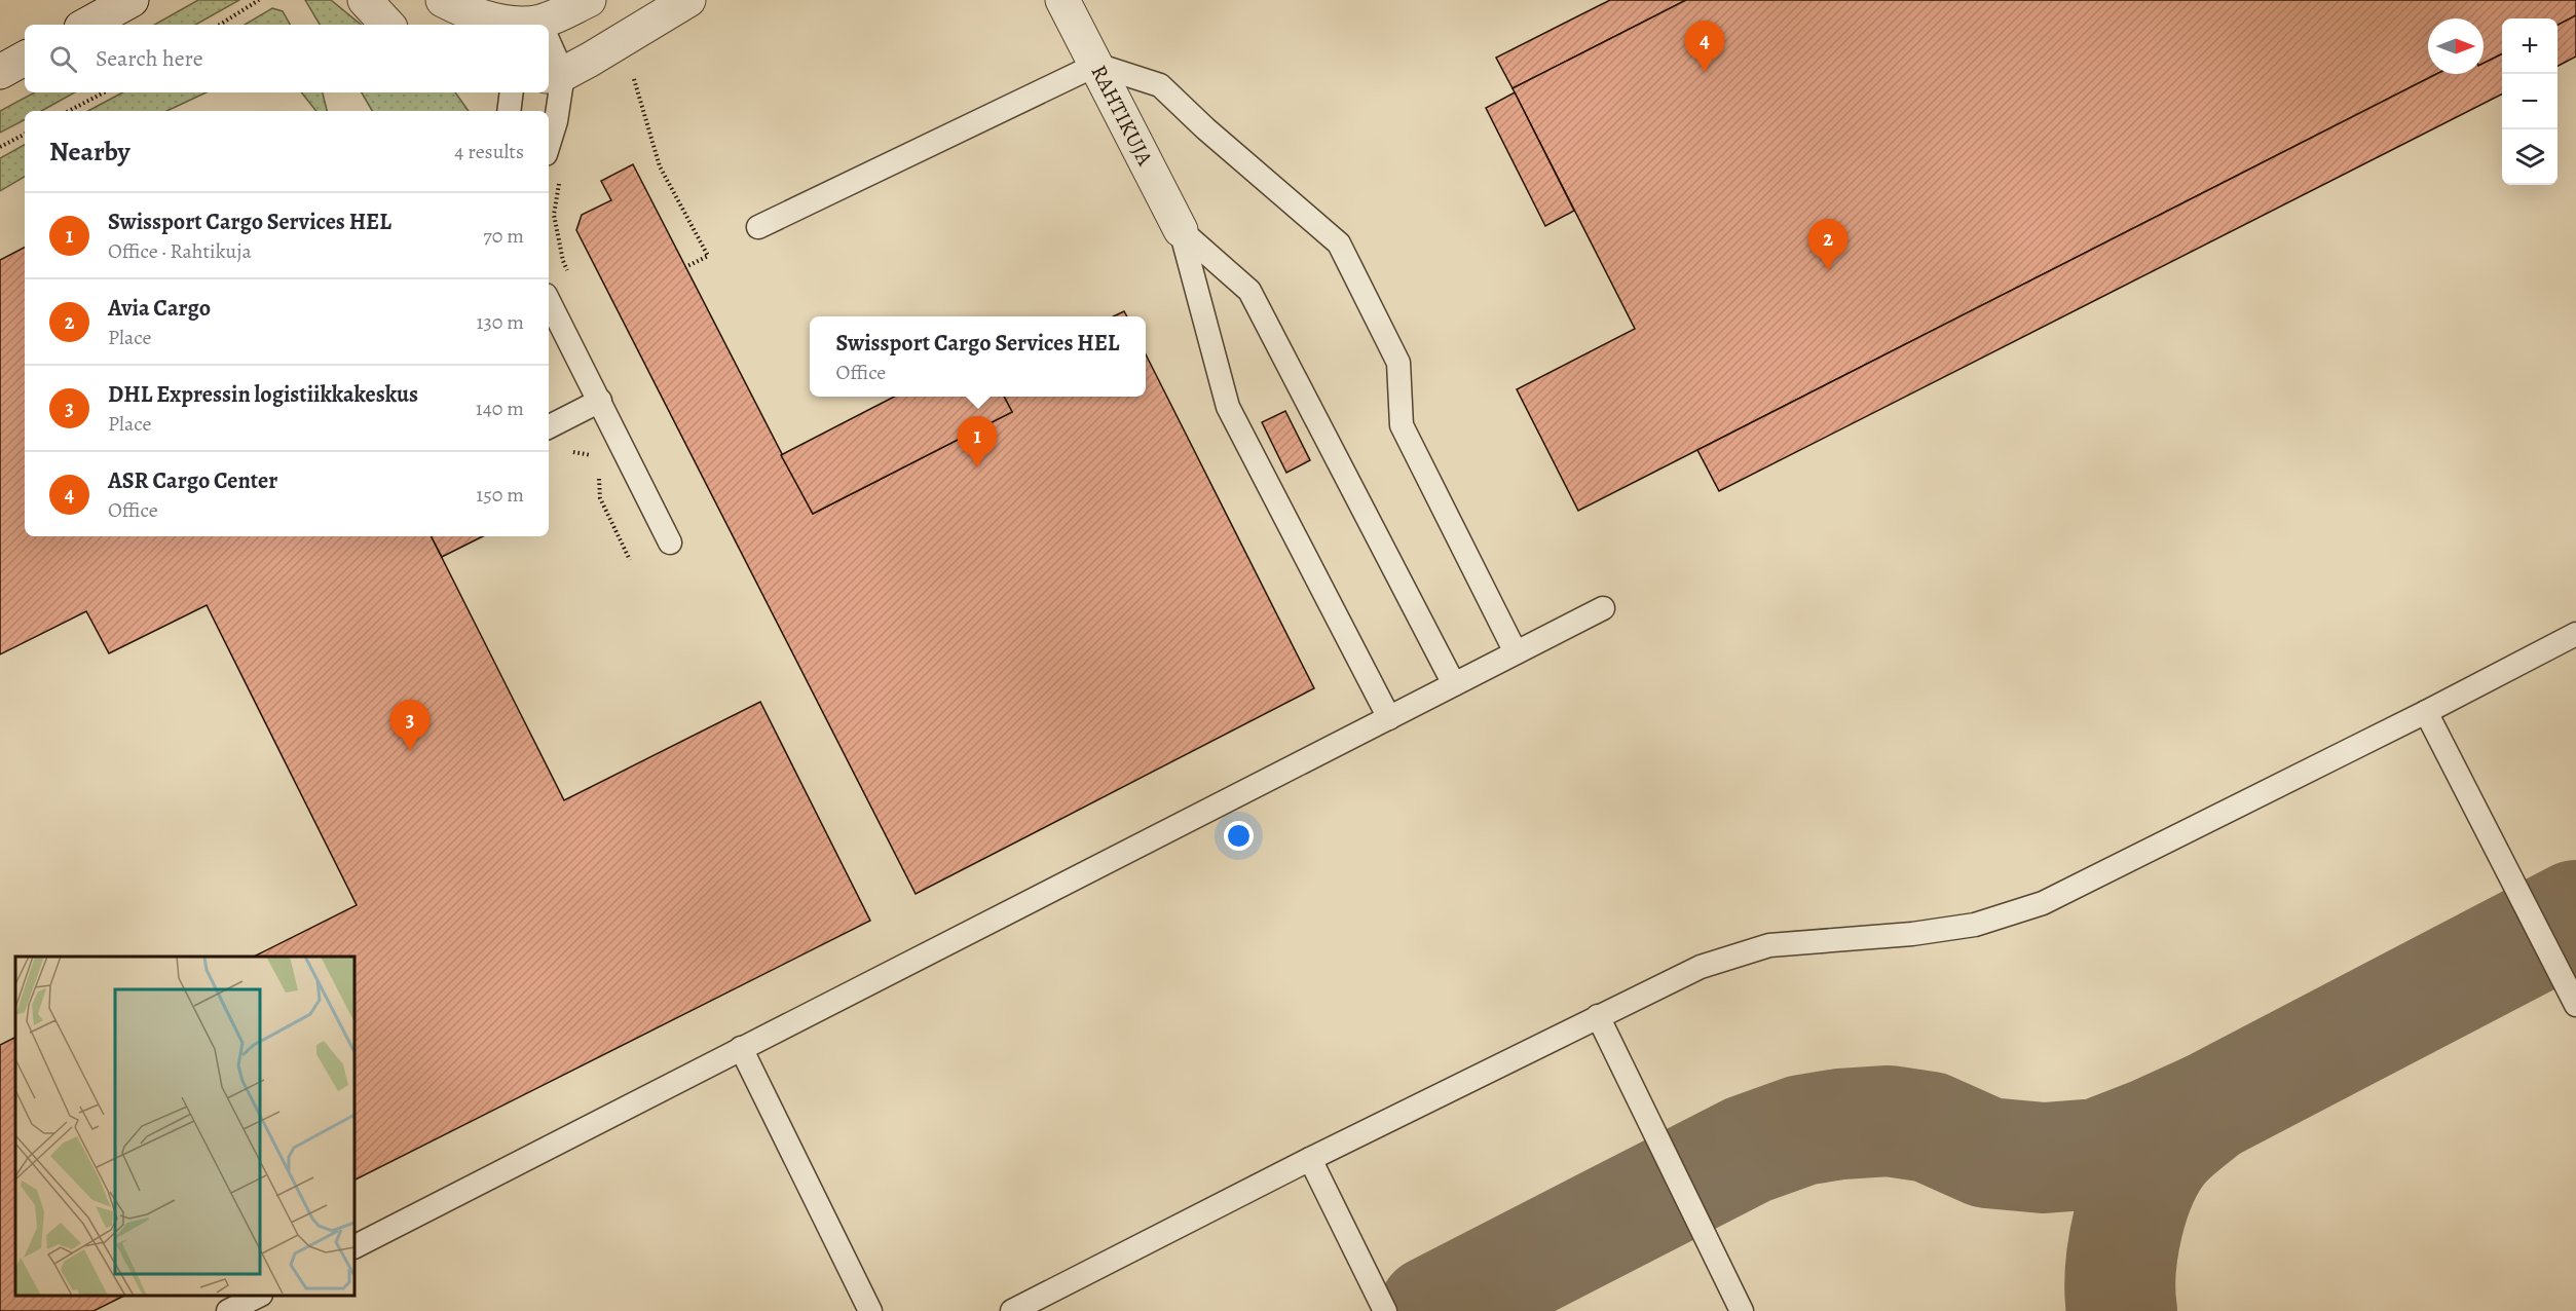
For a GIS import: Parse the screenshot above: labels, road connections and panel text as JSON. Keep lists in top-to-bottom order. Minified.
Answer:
{"streets":{"street":["RAHTIKUJA"]},"north":"right","page":{"map_buttons":["+","−"],"pins":["4","2","1","3"],"search":"Search here","heading":["Nearby","4 results"],"list":[{"mark":"1","name":"Swissport Cargo Services HEL","note":"Office · Rahtikuja","value":"70 m"},{"mark":"2","name":"Avia Cargo","note":"Place","value":"130 m"},{"mark":"3","name":"DHL Expressin logistiikkakeskus","note":"Place","value":"140 m"},{"mark":"4","name":"ASR Cargo Center","note":"Office","value":"150 m"}],"popup":["Swissport Cargo Services HEL","Office"]}}
